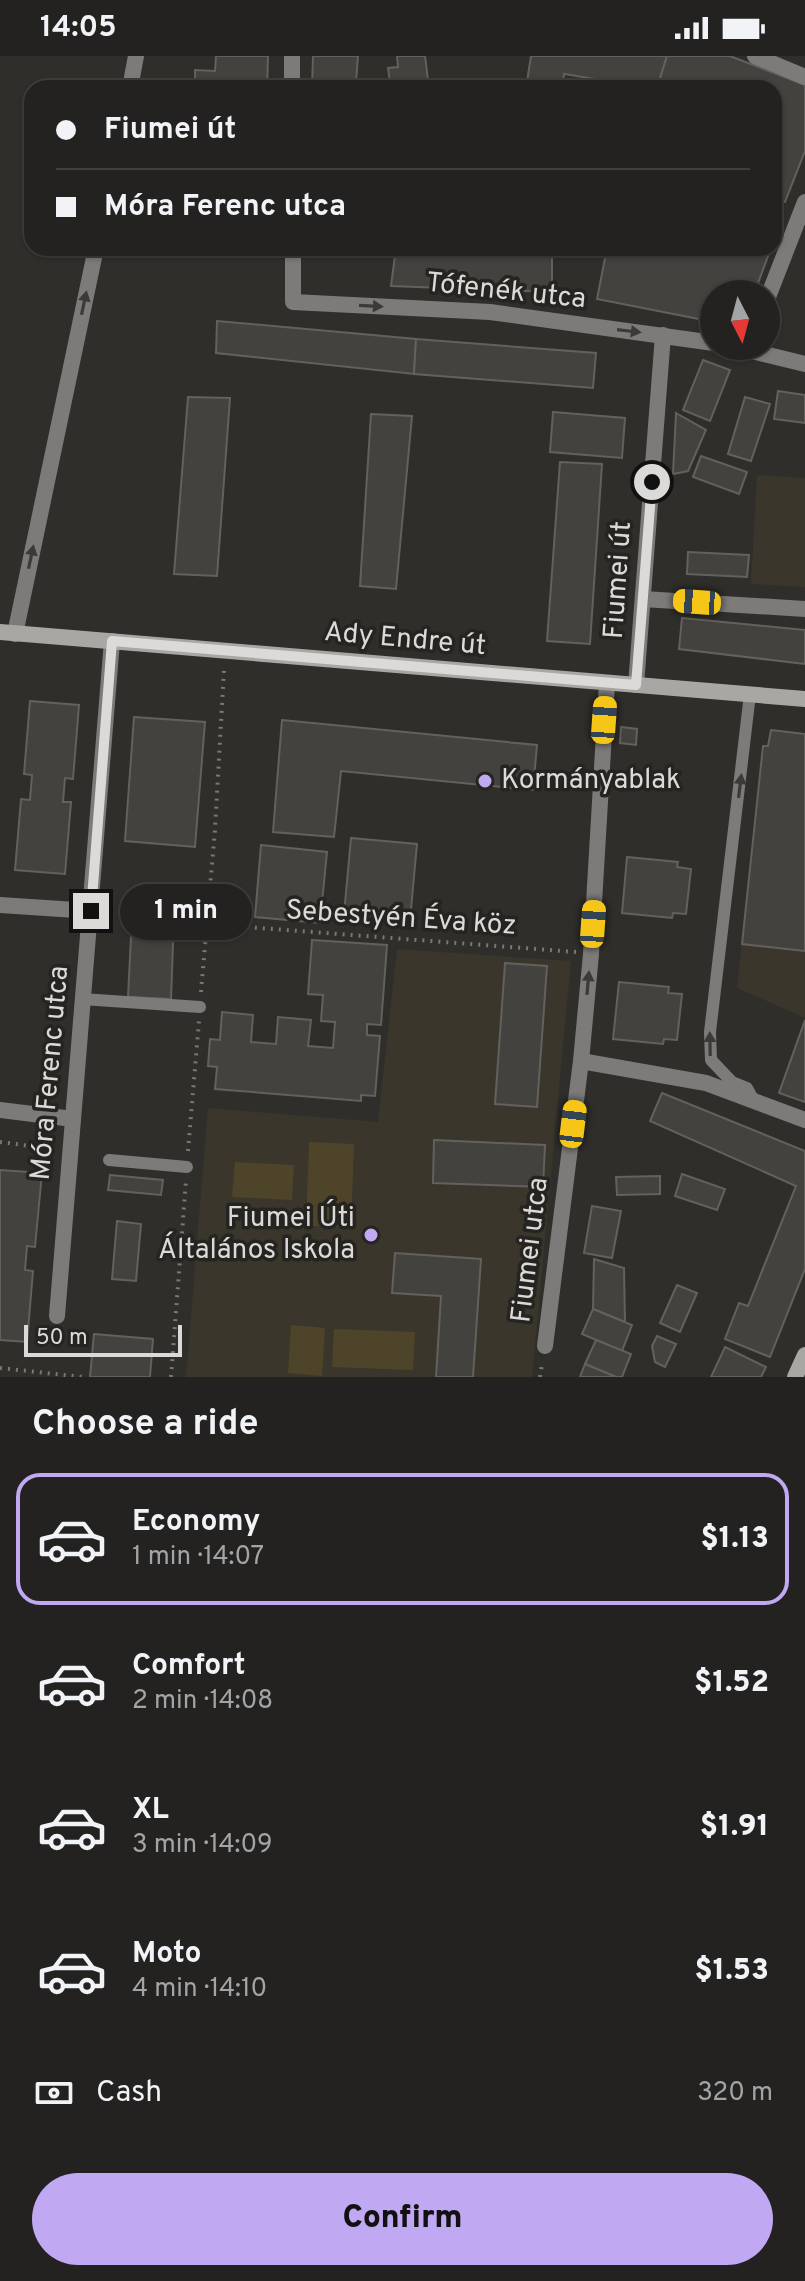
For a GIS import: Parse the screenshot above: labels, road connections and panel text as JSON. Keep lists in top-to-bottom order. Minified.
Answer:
{"streets":{"street":["Tófenék utca","Fiumei út","Ady Endre út","Móra Ferenc utca","Fiumei utca"],"path":["Sebestyén Éva köz"]},"crossings":[["Tófenék utca","Fiumei út"],["Fiumei út","Ady Endre út"],["Ady Endre út","Móra Ferenc utca"],["Ady Endre út","Fiumei utca"],["Sebestyén Éva köz","Fiumei utca"]],"one_way":["Tófenék utca"],"places":["Kormányablak","Fiumei Úti Általános Iskola"],"scale_bar":"50 m","north":"bottom","page":{"status":"14:05","banner":["Fiumei út","Móra Ferenc utca"],"bubble":"1 min","scale":"50 m","heading":"Choose a ride","list":[{"name":"Economy","note":"1 min · 14:07","value":"$1.13"},{"name":"Comfort","note":"2 min · 14:08","value":"$1.52"},{"name":"XL","note":"3 min · 14:09","value":"$1.91"},{"name":"Moto","note":"4 min · 14:10","value":"$1.53"}],"pay":["Cash","320 m"],"buttons":"Confirm"}}
